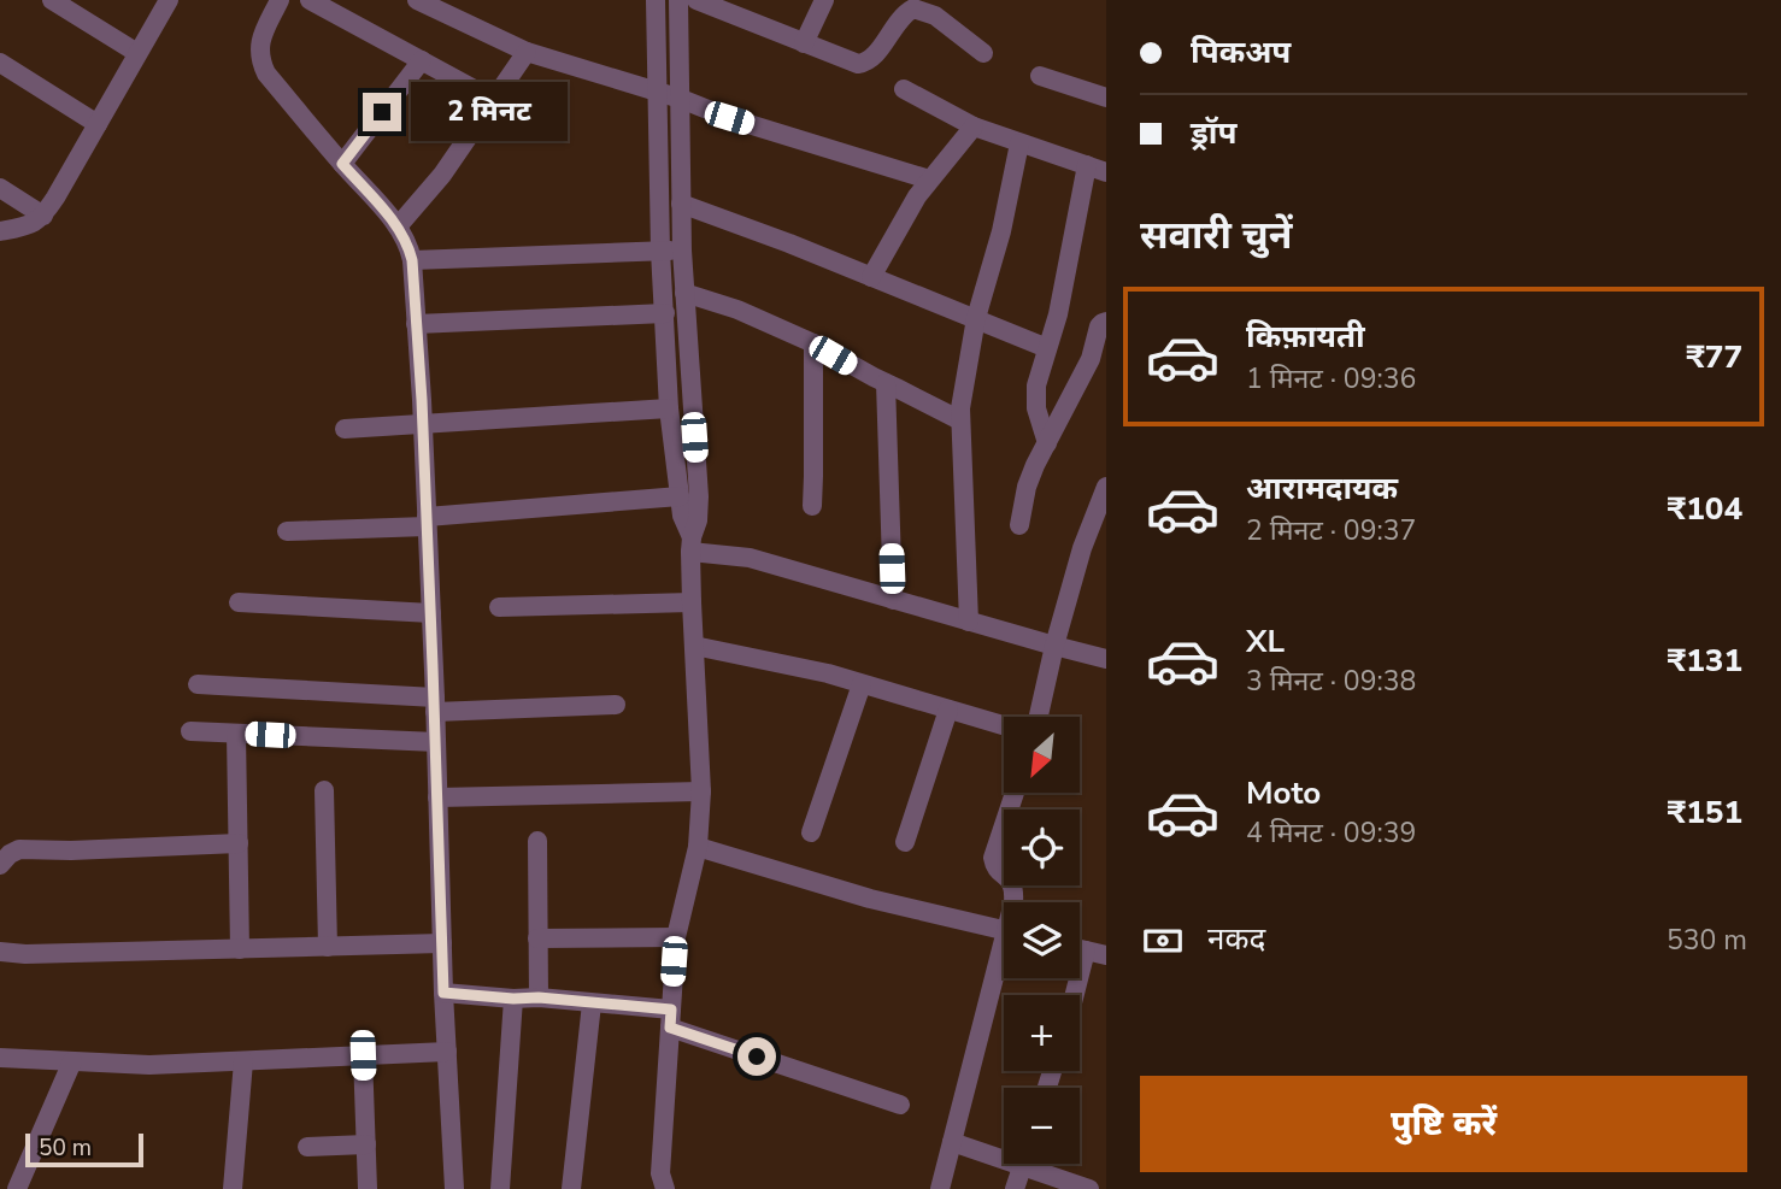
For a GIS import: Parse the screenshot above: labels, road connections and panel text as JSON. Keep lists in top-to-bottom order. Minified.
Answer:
{"scale_bar":"50 m","north":"bottom left","page":{"banner":["पिकअप","ड्रॉप"],"bubble":"2 मिनट","heading":"सवारी चुनें","list":[{"name":"किफ़ायती","note":"1 मिनट · 09:36","value":"₹77"},{"name":"आरामदायक","note":"2 मिनट · 09:37","value":"₹104"},{"name":"XL","note":"3 मिनट · 09:38","value":"₹131"},{"name":"Moto","note":"4 मिनट · 09:39","value":"₹151"}],"map_buttons":["+","−"],"pay":["नकद","530 m"],"buttons":"पुष्टि करें","scale":"50 m"}}
